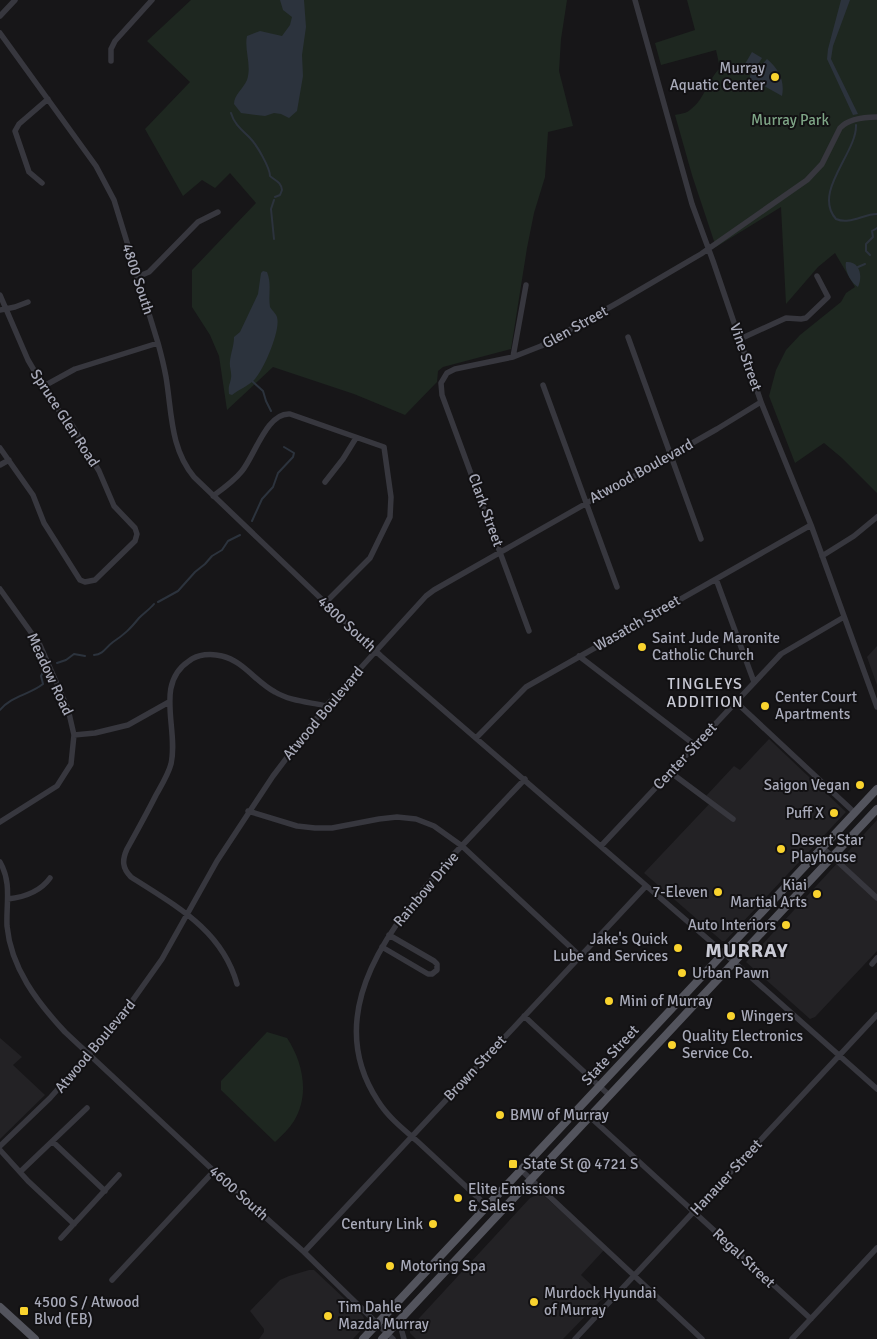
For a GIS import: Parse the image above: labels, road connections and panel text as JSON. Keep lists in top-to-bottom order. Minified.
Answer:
{"streets":{"main road":["State Street"],"street":["4800 South","Glen Street","Vine Street","Spruce Glen Road","Atwood Boulevard","Clark Street","Wasatch Street","Meadow Road","Center Street","Rainbow Drive","Brown Street","Hanauer Street","4600 South","Regal Street"]},"crossings":[["4800 South","Atwood Boulevard"],["4800 South","Wasatch Street"],["4800 South","Center Street"],["4800 South","Rainbow Drive"],["4800 South","State Street"],["4800 South","Brown Street"],["4800 South","Hanauer Street"],["Glen Street","Vine Street"],["Glen Street","Clark Street"],["Vine Street","Atwood Boulevard"],["Vine Street","Wasatch Street"],["Vine Street","Center Street"],["Atwood Boulevard","Clark Street"],["Atwood Boulevard","4600 South"],["Rainbow Drive","State Street"],["Rainbow Drive","Brown Street"],["State Street","4600 South"],["State Street","Regal Street"],["Brown Street","4600 South"],["Hanauer Street","Regal Street"]],"districts":["TINGLEYS ADDITION","MURRAY"],"parks":["Murray Park"],"places":{"other":["Murray Aquatic Center","Saint Jude Maronite Catholic Church","Center Court Apartments","Saigon Vegan","Puff X","Desert Star Playhouse","7-Eleven","Kiai Martial Arts","Auto Interiors","Jake's Quick Lube and Services","Urban Pawn","Mini of Murray","Wingers","Quality Electronics Service Co.","BMW of Murray","Elite Emissions & Sales","Century Link","Motoring Spa","Murdock Hyundai of Murray","Tim Dahle Mazda Murray"],"transit":["State St @ 4721 S","4500 S / Atwood Blvd (EB)"]}}
